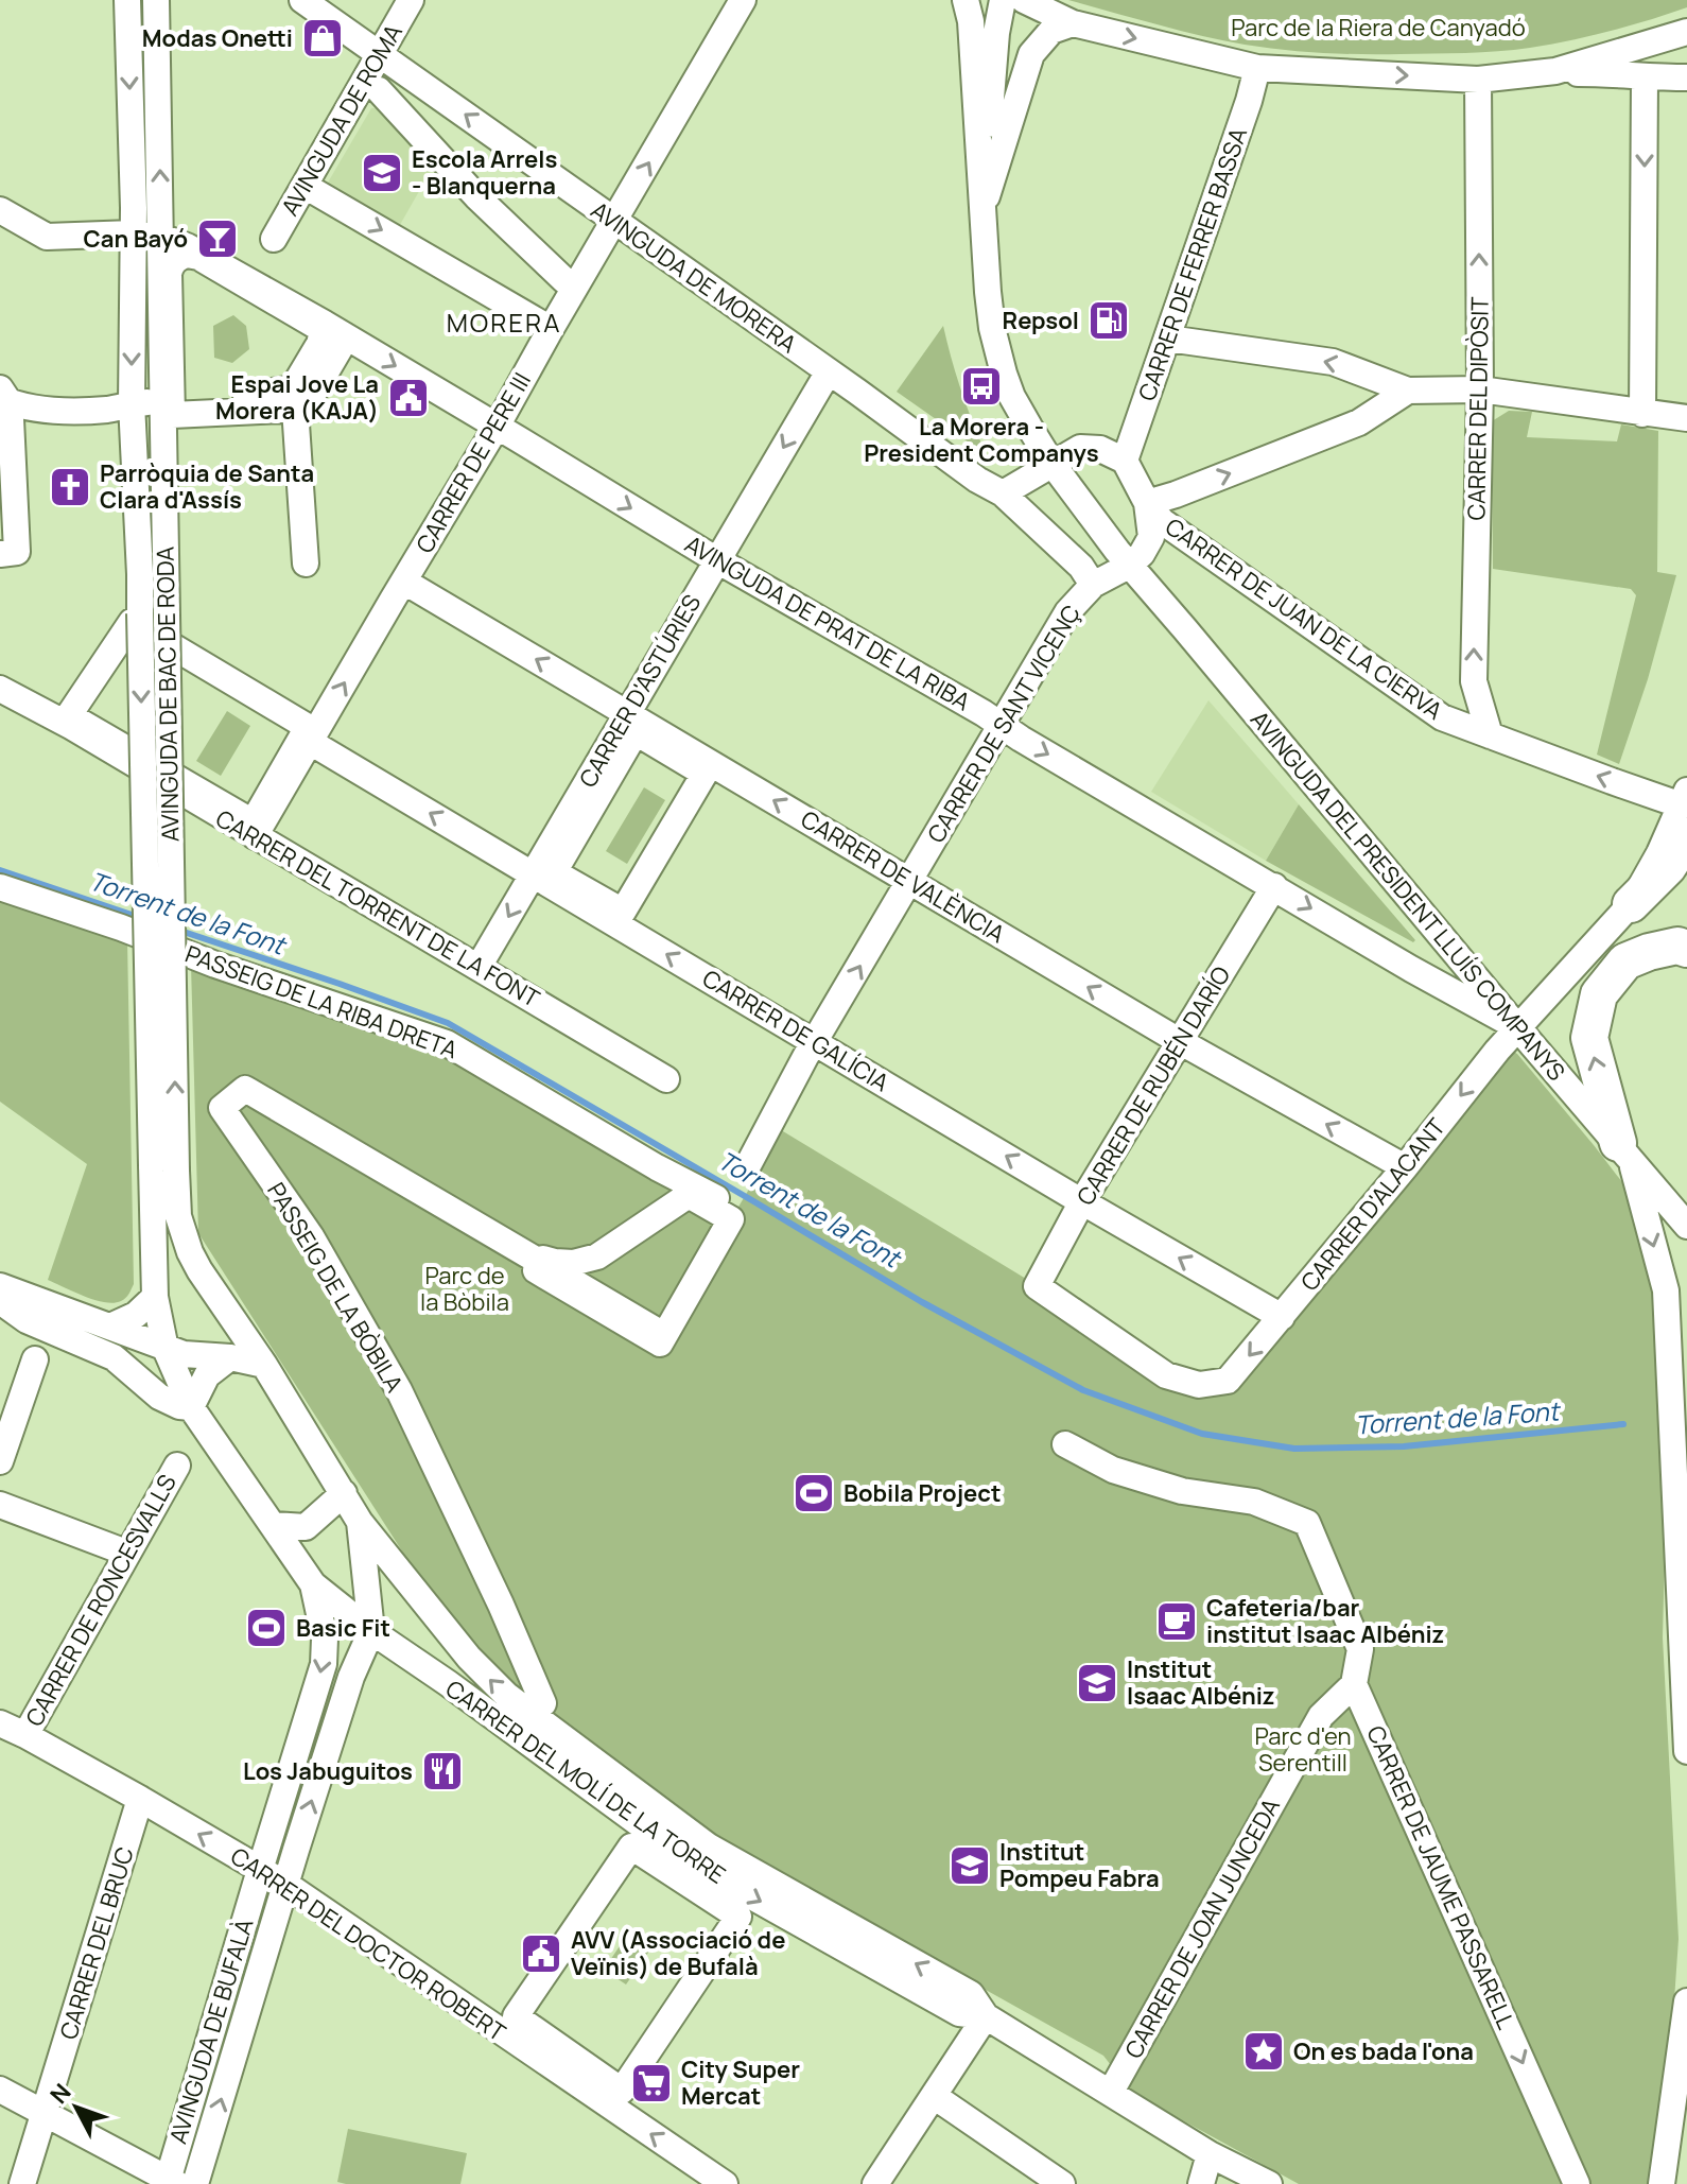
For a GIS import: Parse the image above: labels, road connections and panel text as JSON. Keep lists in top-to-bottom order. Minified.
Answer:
{"streets":{"street":["AVINGUDA DE ROMA","CARRER DE FERRER BASSA","AVINGUDA DE MORERA","CARRER DEL DIPÒSIT","CARRER DE PERE III","CARRER DE JUAN DE LA CIERVA","AVINGUDA DE PRAT DE LA RIBA","CARRER D'ASTÚRIES","AVINGUDA DE BAC DE RODA","CARRER DE SANT VICENÇ","CARRER DE VALÈNCIA","AVINGUDA DEL PRESIDENT LLUÍS COMPANYS","CARRER DEL TORRENT DE LA FONT","PASSEIG DE LA RIBA DRETA","CARRER DE GALÍCIA","CARRER DE RUBÉN DARÍO","CARRER D'ALACANT","PASSEIG DE LA BÒBILA","CARRER DE RONCESVALLS","CARRER DEL MOLÍ DE LA TORRE","CARRER DE JAUME PASSARELL","CARRER DE JOAN JUNCEDA","CARRER DEL BRUC","CARRER DEL DOCTOR ROBERT","AVINGUDA DE BUFALÀ"]},"crossings":[["AVINGUDA DE ROMA","AVINGUDA DE MORERA"],["CARRER DE FERRER BASSA","CARRER DE JUAN DE LA CIERVA"],["AVINGUDA DE MORERA","CARRER DE PERE III"],["AVINGUDA DE MORERA","CARRER D'ASTÚRIES"],["AVINGUDA DE MORERA","CARRER DE SANT VICENÇ"],["CARRER DEL DIPÒSIT","CARRER DE JUAN DE LA CIERVA"],["CARRER DE PERE III","AVINGUDA DE PRAT DE LA RIBA"],["CARRER DE PERE III","CARRER DE VALÈNCIA"],["CARRER DE PERE III","CARRER DEL TORRENT DE LA FONT"],["CARRER DE PERE III","CARRER DE GALÍCIA"],["AVINGUDA DE PRAT DE LA RIBA","CARRER D'ASTÚRIES"],["AVINGUDA DE PRAT DE LA RIBA","AVINGUDA DE BAC DE RODA"],["AVINGUDA DE PRAT DE LA RIBA","CARRER DE SANT VICENÇ"],["AVINGUDA DE PRAT DE LA RIBA","AVINGUDA DEL PRESIDENT LLUÍS COMPANYS"],["AVINGUDA DE PRAT DE LA RIBA","CARRER DE RUBÉN DARÍO"],["AVINGUDA DE PRAT DE LA RIBA","CARRER D'ALACANT"],["CARRER D'ASTÚRIES","CARRER DE VALÈNCIA"],["CARRER D'ASTÚRIES","CARRER DEL TORRENT DE LA FONT"],["CARRER D'ASTÚRIES","CARRER DE GALÍCIA"],["AVINGUDA DE BAC DE RODA","CARRER DEL MOLÍ DE LA TORRE"],["CARRER DE SANT VICENÇ","CARRER DE VALÈNCIA"],["CARRER DE SANT VICENÇ","AVINGUDA DEL PRESIDENT LLUÍS COMPANYS"],["CARRER DE SANT VICENÇ","CARRER DE GALÍCIA"],["CARRER DE VALÈNCIA","CARRER DE RUBÉN DARÍO"],["CARRER DE VALÈNCIA","CARRER D'ALACANT"],["AVINGUDA DEL PRESIDENT LLUÍS COMPANYS","CARRER D'ALACANT"],["CARRER DE GALÍCIA","CARRER DE RUBÉN DARÍO"],["CARRER DE GALÍCIA","CARRER D'ALACANT"],["CARRER DE RUBÉN DARÍO","CARRER D'ALACANT"],["CARRER DE RONCESVALLS","CARRER DEL DOCTOR ROBERT"],["CARRER DEL MOLÍ DE LA TORRE","CARRER DE JOAN JUNCEDA"],["CARRER DEL MOLÍ DE LA TORRE","AVINGUDA DE BUFALÀ"],["CARRER DE JAUME PASSARELL","CARRER DE JOAN JUNCEDA"],["CARRER DEL BRUC","CARRER DEL DOCTOR ROBERT"],["CARRER DEL DOCTOR ROBERT","AVINGUDA DE BUFALÀ"]],"one_way":["CARRER DE PERE III","CARRER D'ASTÚRIES","CARRER DE VALÈNCIA","CARRER DE GALÍCIA","CARRER D'ALACANT","CARRER DE JAUME PASSARELL","CARRER DEL DOCTOR ROBERT"],"districts":["MORERA"],"water":["Torrent de la Font"],"parks":["Parc de la Riera de Canyadó","Parc de la Bòbila","Parc d'en Serentill"],"places":{"shop":["Modas Onetti"],"school or university":["Escola Arrels - Blanquerna","Institut Isaac Albéniz","Institut Pompeu Fabra"],"bar":["Can Bayó"],"fuel station":["Repsol"],"bus stop":["La Morera - President Companys"],"public building":["Espai Jove La Morera (KAJA)","AVV (Associació de Veïnis) de Bufalà"],"church":["Parròquia de Santa Clara d'Assís"],"sports":["Bobila Project","Basic Fit"],"cafe":["Cafeteria/bar institut Isaac Albéniz"],"restaurant":["Los Jabuguitos"],"place":["On es bada l'ona"],"supermarket":["City Super Mercat"]},"north":"top left"}
